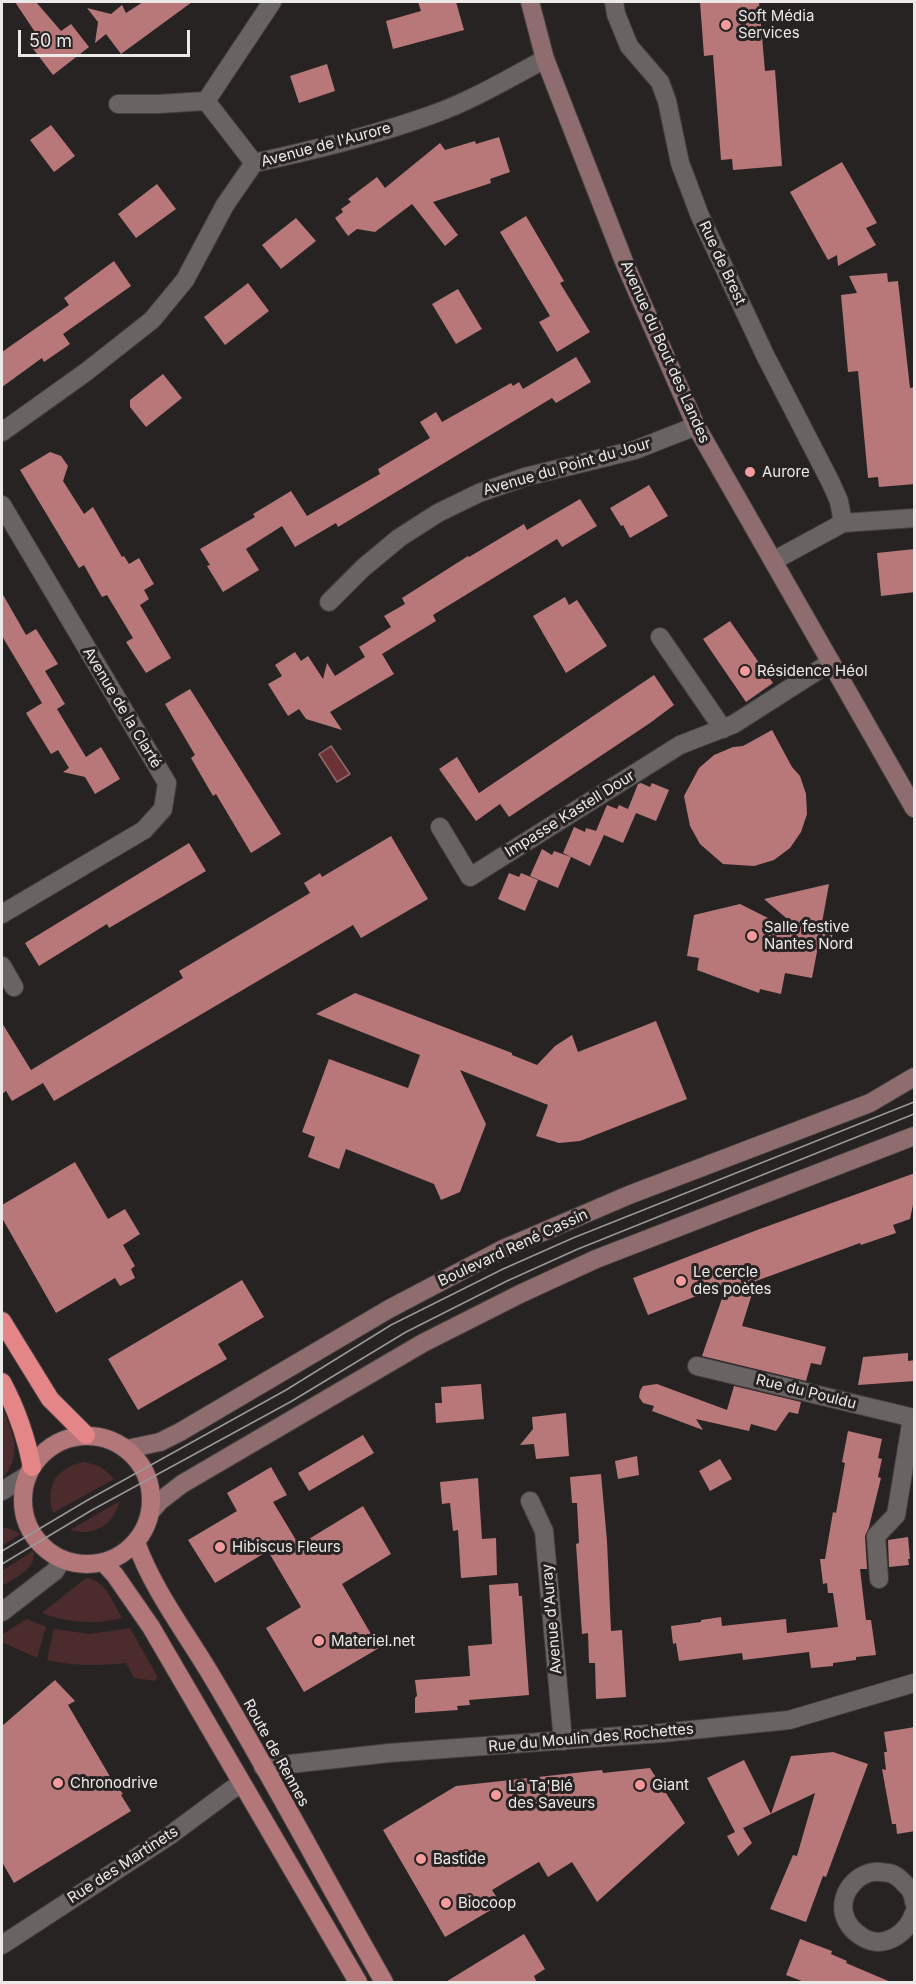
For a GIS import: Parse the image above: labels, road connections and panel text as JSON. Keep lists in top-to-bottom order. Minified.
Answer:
{"streets":{"main road":["Avenue du Bout des Landes","Boulevard René Cassin","Route de Rennes"],"street":["Avenue de l'Aurore","Rue de Brest","Avenue du Point du Jour","Avenue de la Clarté","Impasse Kastell Dour","Rue du Pouldu","Avenue d'Auray","Rue du Moulin des Rochettes","Rue des Martinets"]},"crossings":[["Avenue de l'Aurore","Avenue du Bout des Landes"],["Avenue du Bout des Landes","Avenue du Point du Jour"],["Avenue du Bout des Landes","Impasse Kastell Dour"],["Boulevard René Cassin","Route de Rennes"],["Avenue d'Auray","Rue du Moulin des Rochettes"],["Rue du Moulin des Rochettes","Route de Rennes"]],"places":["Soft Média Services","Aurore","Résidence Héol","Salle festive Nantes Nord","Le cercle des poètes","Hibiscus Fleurs","Materiel.net","Chronodrive","Giant","La Ta'Blé des Saveurs","Bastide","Biocoop"],"scale_bar":"50 m"}
